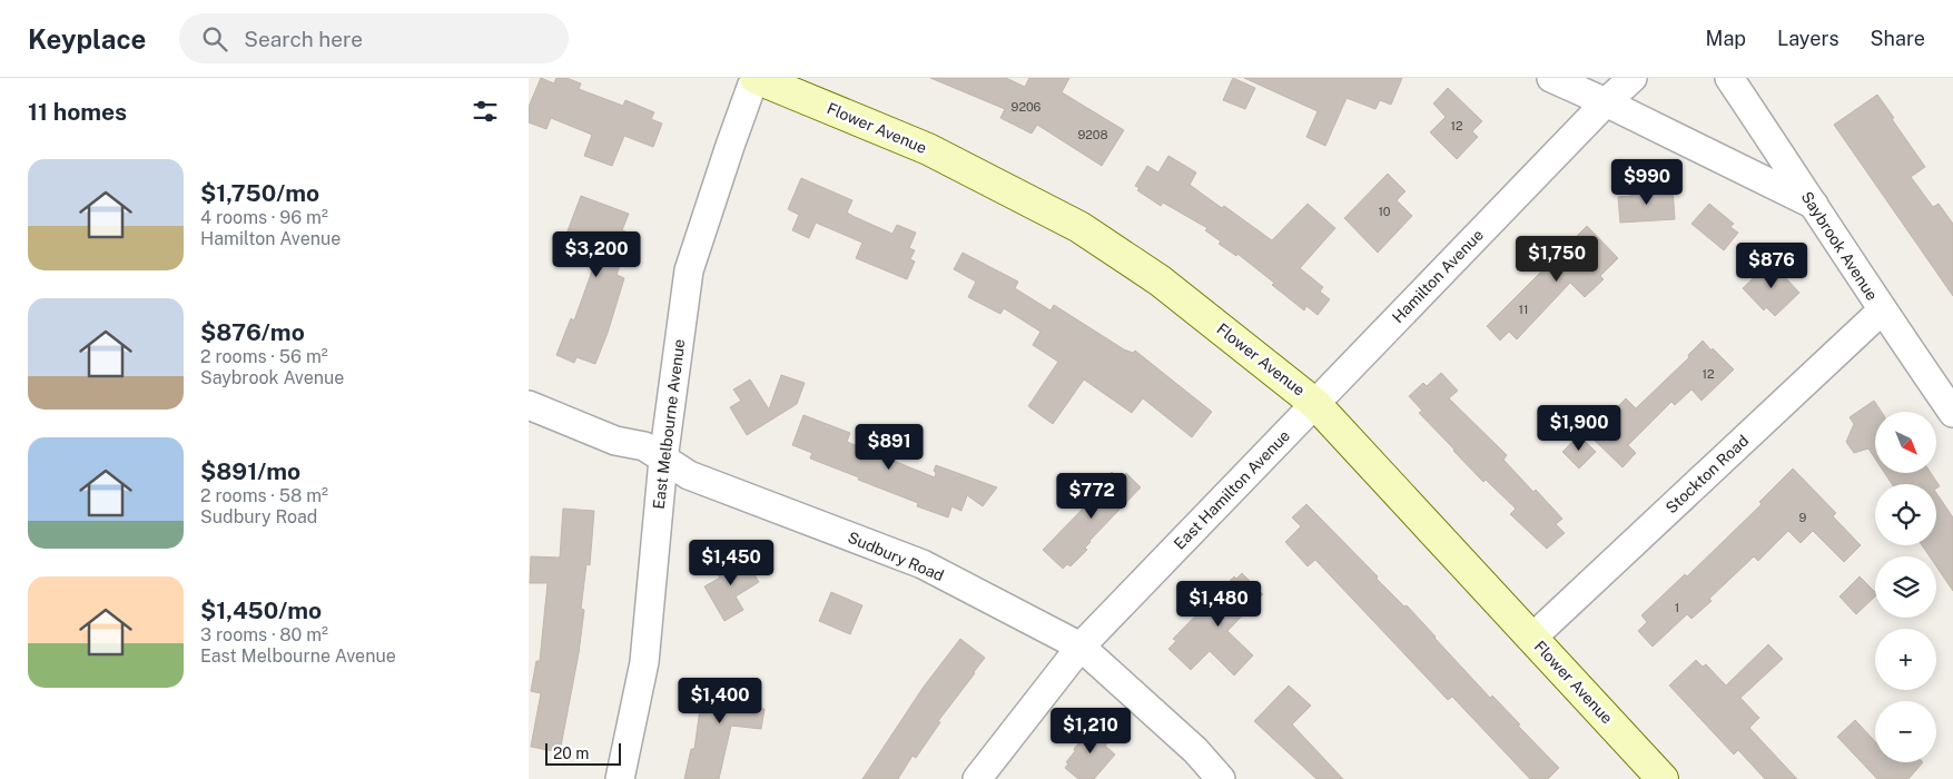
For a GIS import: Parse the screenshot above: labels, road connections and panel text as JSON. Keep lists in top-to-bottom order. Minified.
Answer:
{"streets":{"street":["Flower Avenue","Saybrook Avenue","Hamilton Avenue","East Melbourne Avenue","Stockton Road","East Hamilton Avenue","Sudbury Road"]},"crossings":[["Flower Avenue","Hamilton Avenue"],["Flower Avenue","East Melbourne Avenue"],["Flower Avenue","Stockton Road"],["Flower Avenue","East Hamilton Avenue"],["Saybrook Avenue","Stockton Road"],["Hamilton Avenue","East Hamilton Avenue"],["East Melbourne Avenue","Sudbury Road"],["East Hamilton Avenue","Sudbury Road"]],"house_numbers":["9206","12","9208","10","11","12","9","1"],"scale_bar":"20 m","north":"bottom right","page":{"header":"Keyplace","search":"Search here","nav":["Map","Layers","Share"],"heading":"11 homes","list":[{"name":"$1,750/mo","note":"4 rooms · 96 m² · Hamilton Avenue"},{"name":"$876/mo","note":"2 rooms · 56 m² · Saybrook Avenue"},{"name":"$891/mo","note":"2 rooms · 58 m² · Sudbury Road"},{"name":"$1,450/mo","note":"3 rooms · 80 m² · East Melbourne Avenue"}],"price":["$990","$3,200","$1,750","$876","$1,900","$891","$772","$1,450","$1,480","$1,400","$1,210"],"map_buttons":["+","−"],"scale":"20 m"}}
